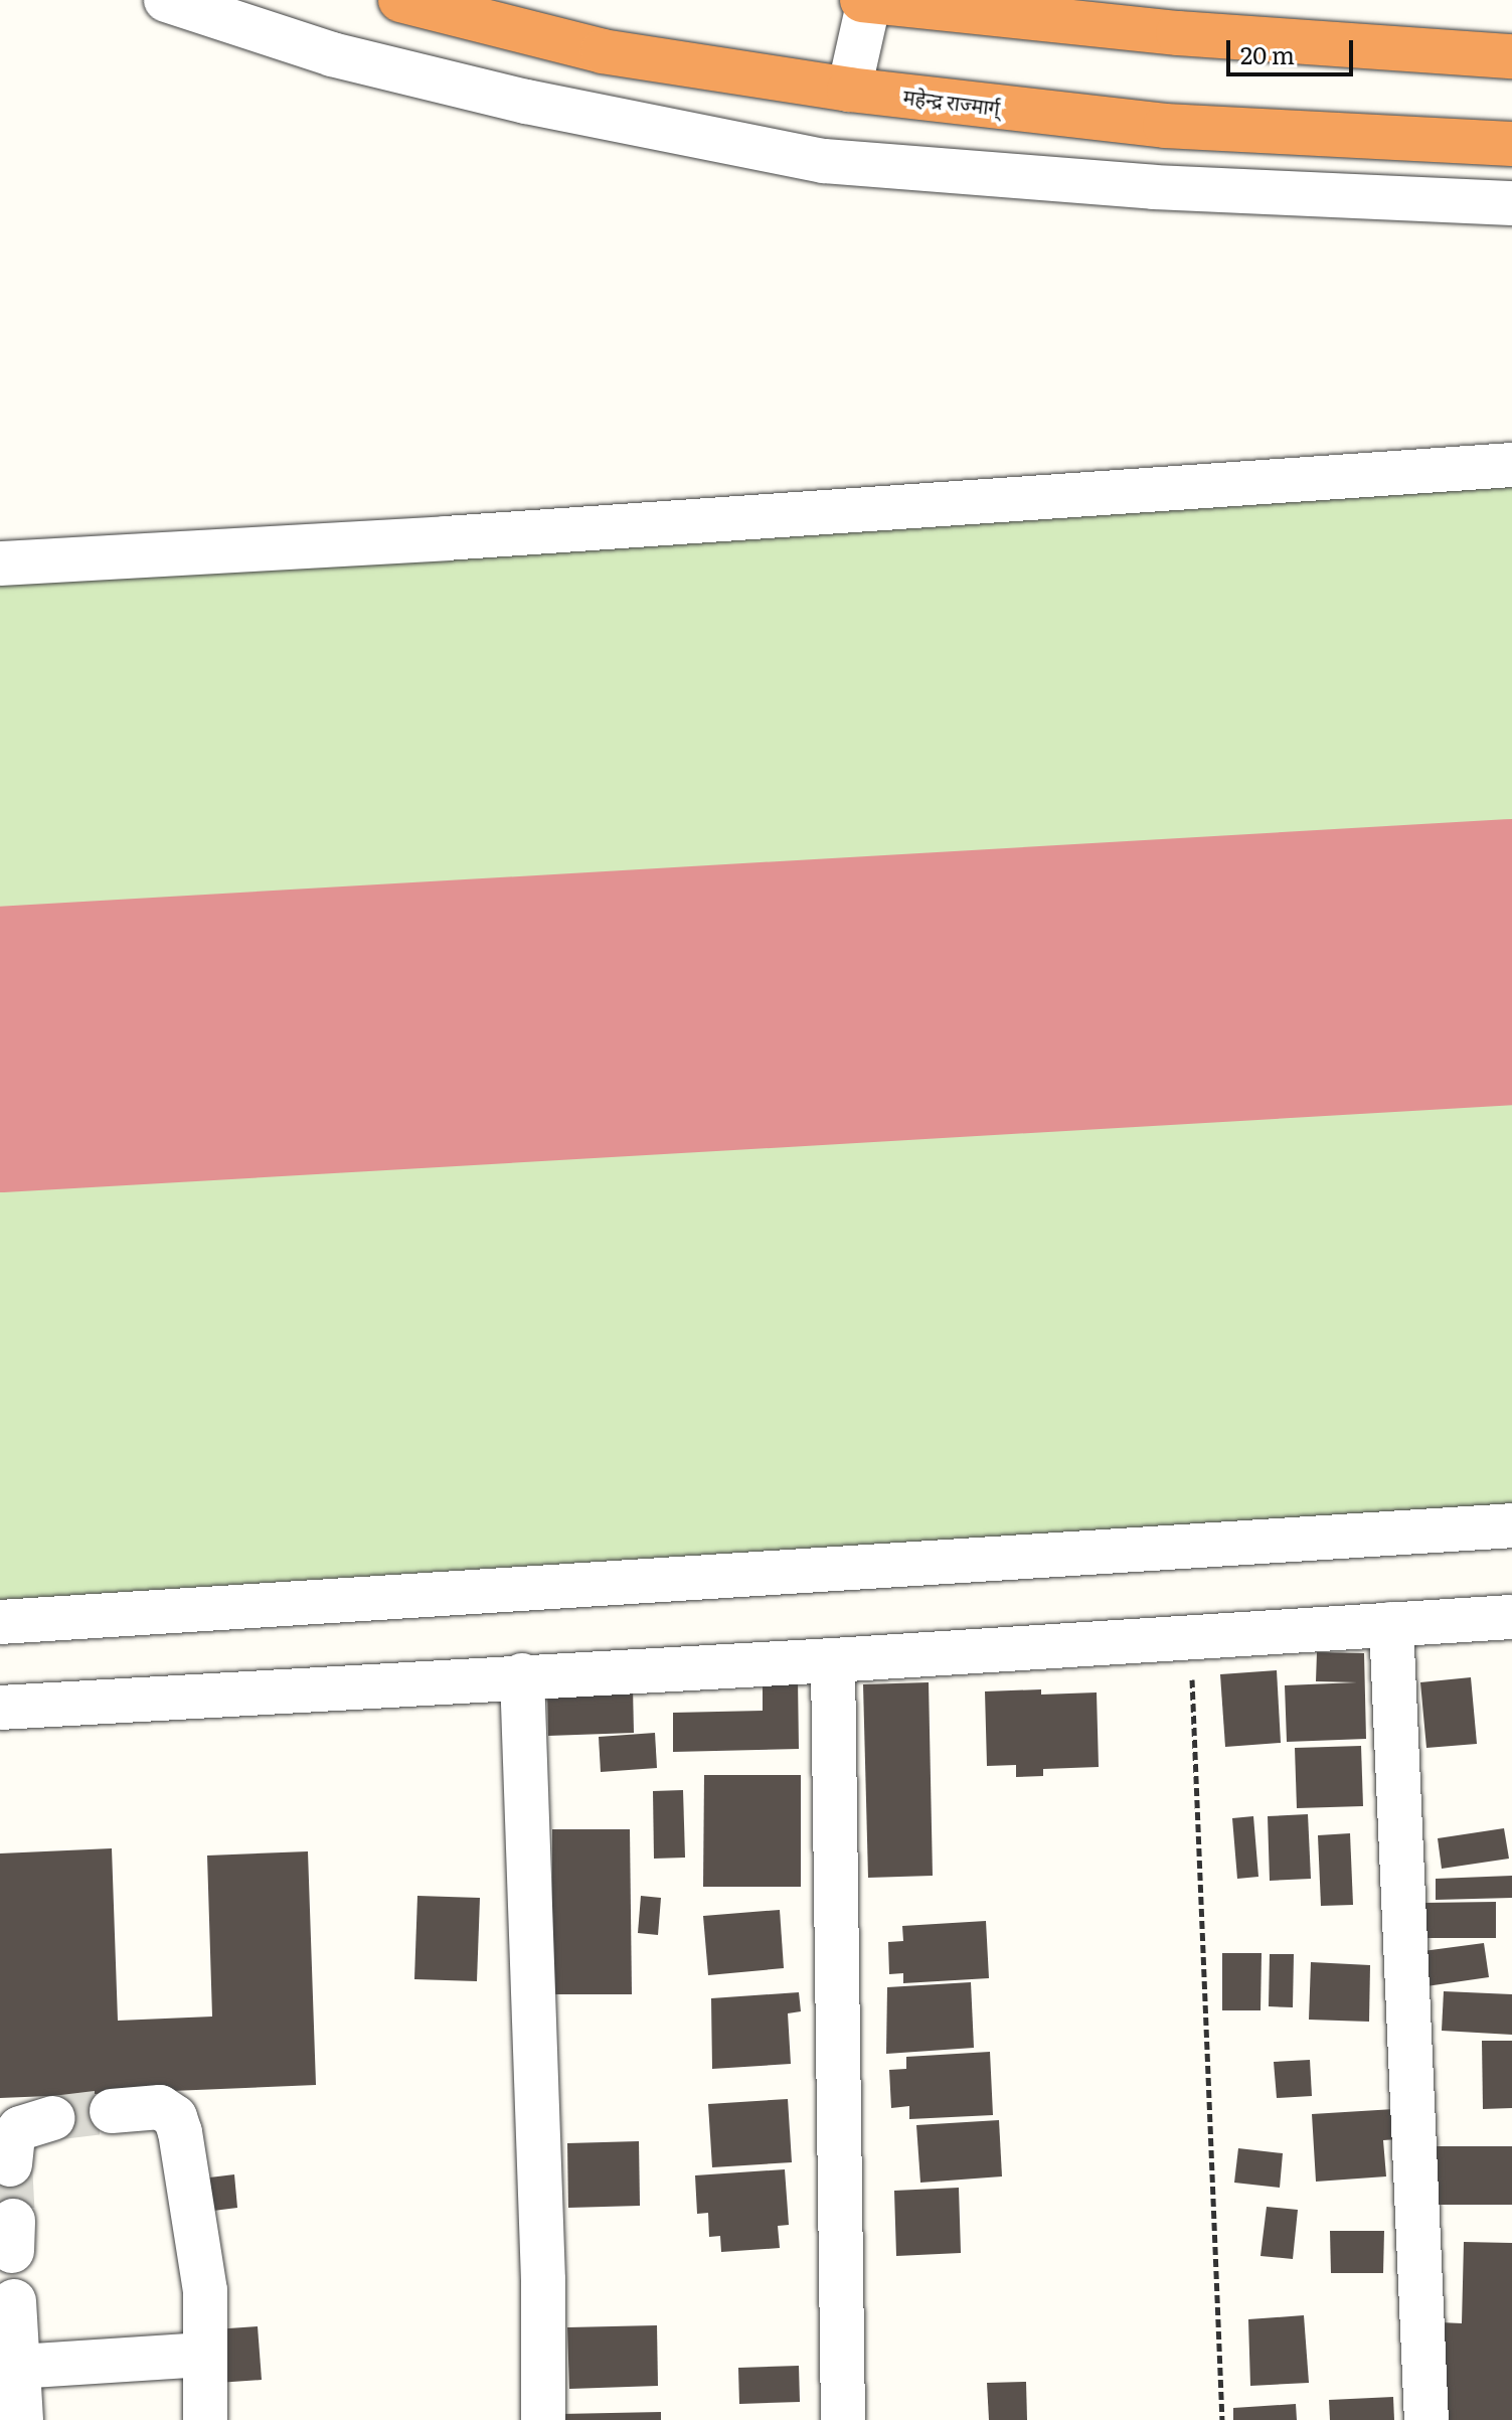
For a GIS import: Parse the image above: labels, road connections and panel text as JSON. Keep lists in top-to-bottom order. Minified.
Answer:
{"streets":{"highway":["महेन्द्र राज्मार्ग्"]},"scale_bar":"20 m"}
